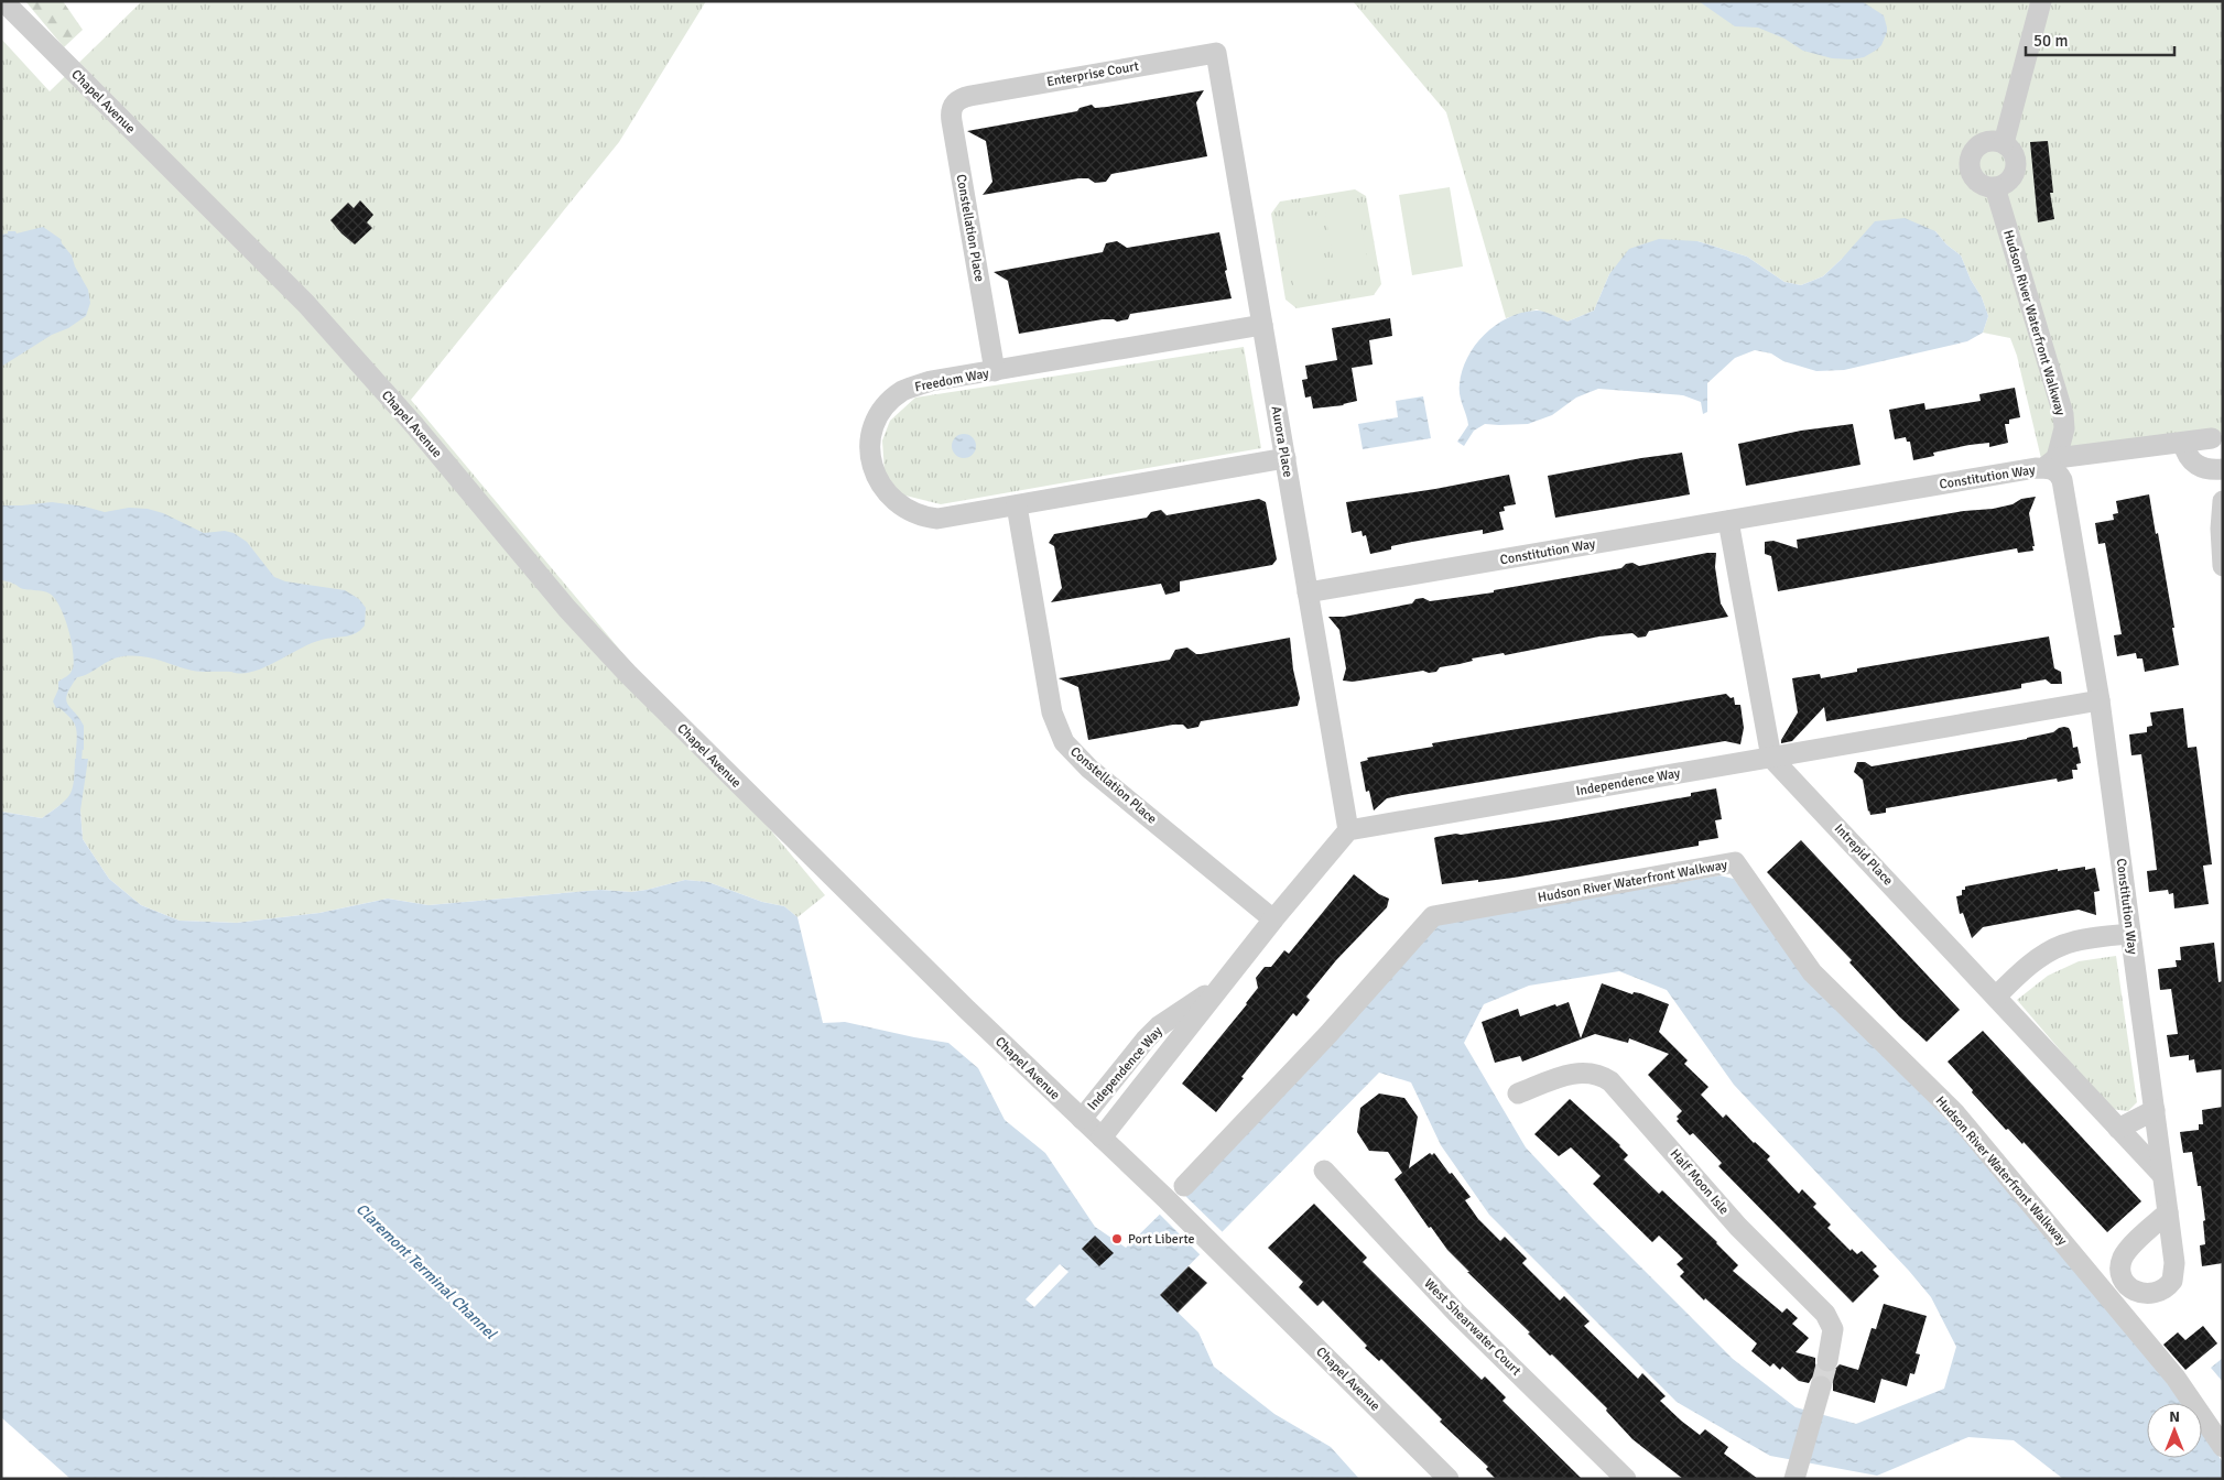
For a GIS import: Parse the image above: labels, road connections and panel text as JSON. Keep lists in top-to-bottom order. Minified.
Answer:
{"streets":{"street":["Enterprise Court","Chapel Avenue","Constellation Place","Hudson River Waterfront Walkway","Freedom Way","Aurora Place","Constitution Way","Independence Way","Intrepid Place","Half Moon Isle","West Shearwater Court"]},"crossings":[["Enterprise Court","Constellation Place"],["Enterprise Court","Aurora Place"],["Chapel Avenue","Independence Way"],["Constellation Place","Freedom Way"],["Constellation Place","Independence Way"],["Hudson River Waterfront Walkway","Constitution Way"],["Freedom Way","Aurora Place"],["Aurora Place","Constitution Way"],["Aurora Place","Independence Way"],["Constitution Way","Independence Way"],["Constitution Way","Intrepid Place"],["Independence Way","Intrepid Place"]],"water":["Claremont Terminal Channel"],"places":["Port Liberte"],"scale_bar":"50 m","north":"top"}
